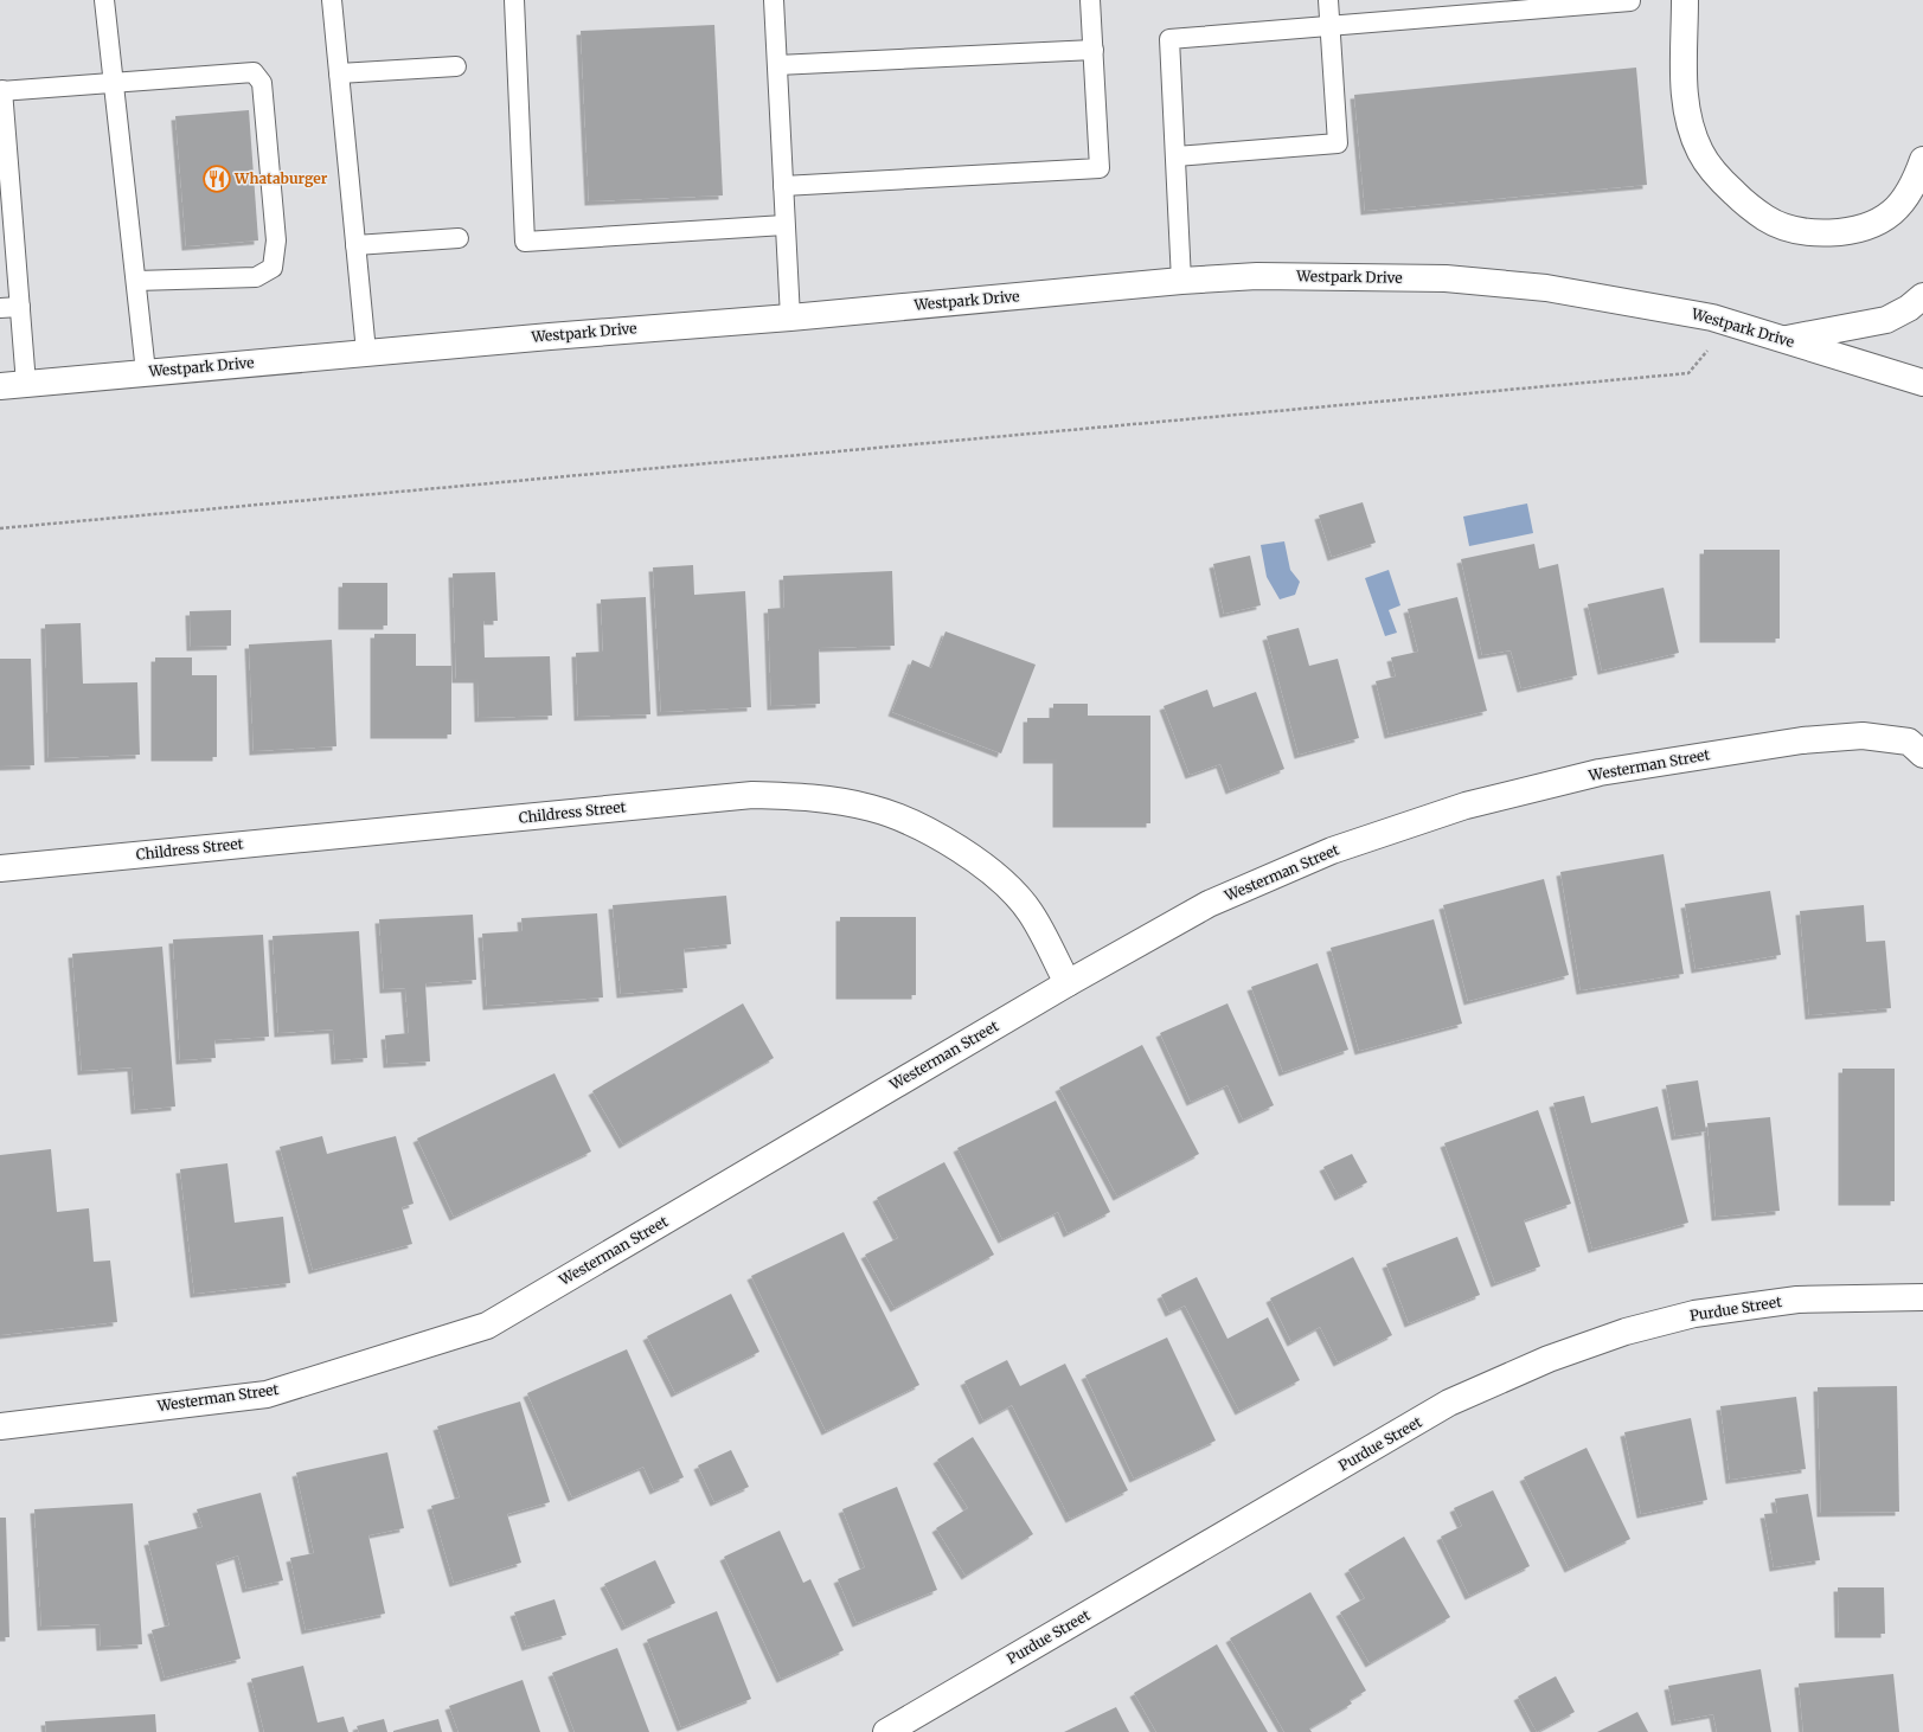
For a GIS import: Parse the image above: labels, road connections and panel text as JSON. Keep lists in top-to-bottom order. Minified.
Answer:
{"streets":{"street":["Westpark Drive","Westerman Street","Childress Street","Purdue Street"]},"crossings":[["Westerman Street","Childress Street"]],"places":{"restaurant":["Whataburger"]}}
